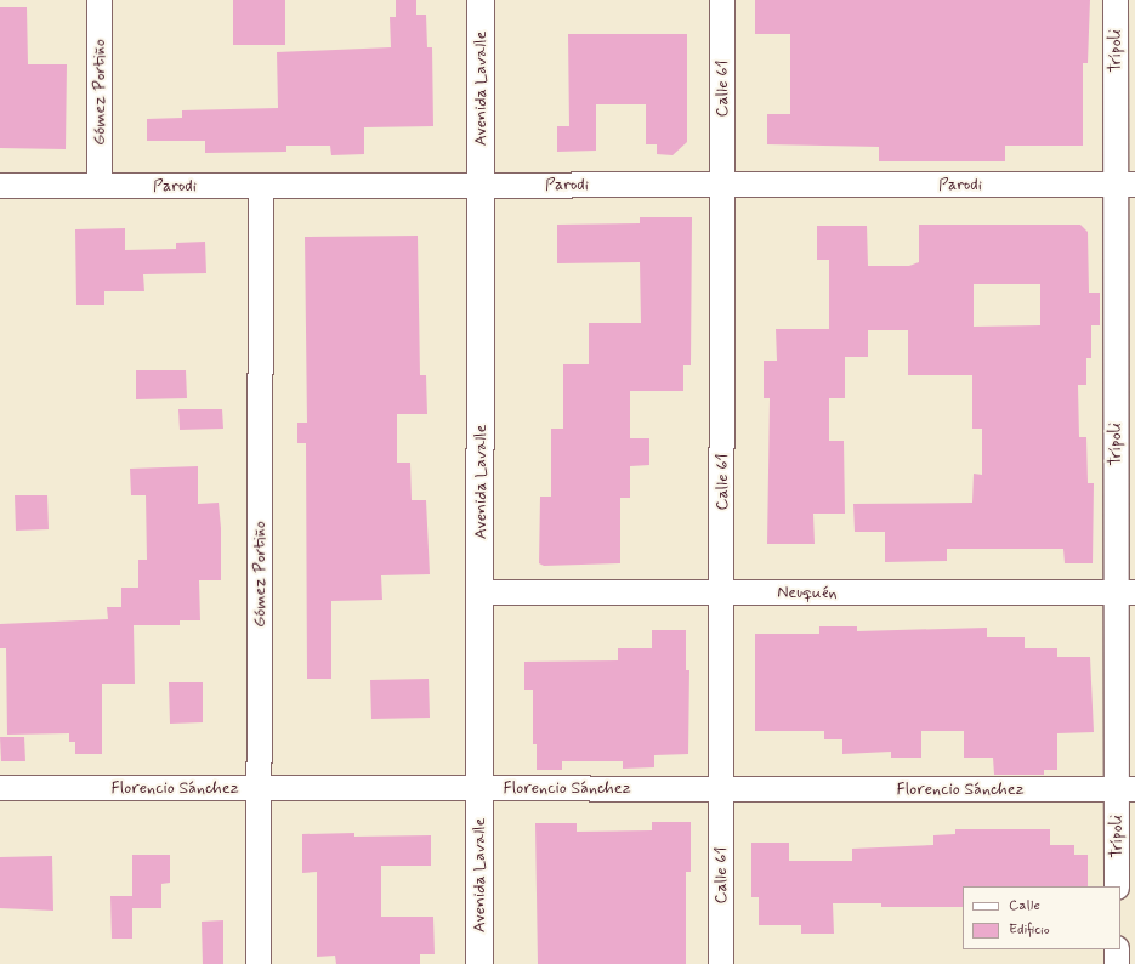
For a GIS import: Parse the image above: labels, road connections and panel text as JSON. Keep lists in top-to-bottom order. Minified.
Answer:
{"streets":{"main road":["Avenida Lavalle"],"street":["Trípoli","Calle 61","Gómez Portiño","Parodi","Neuquén","Florencio Sánchez"]},"crossings":[["Trípoli","Parodi"],["Trípoli","Neuquén"],["Trípoli","Florencio Sánchez"],["Avenida Lavalle","Parodi"],["Avenida Lavalle","Neuquén"],["Avenida Lavalle","Florencio Sánchez"],["Calle 61","Parodi"],["Calle 61","Neuquén"],["Calle 61","Florencio Sánchez"],["Gómez Portiño","Parodi"],["Gómez Portiño","Florencio Sánchez"]],"legend":["Calle","Edificio"]}
